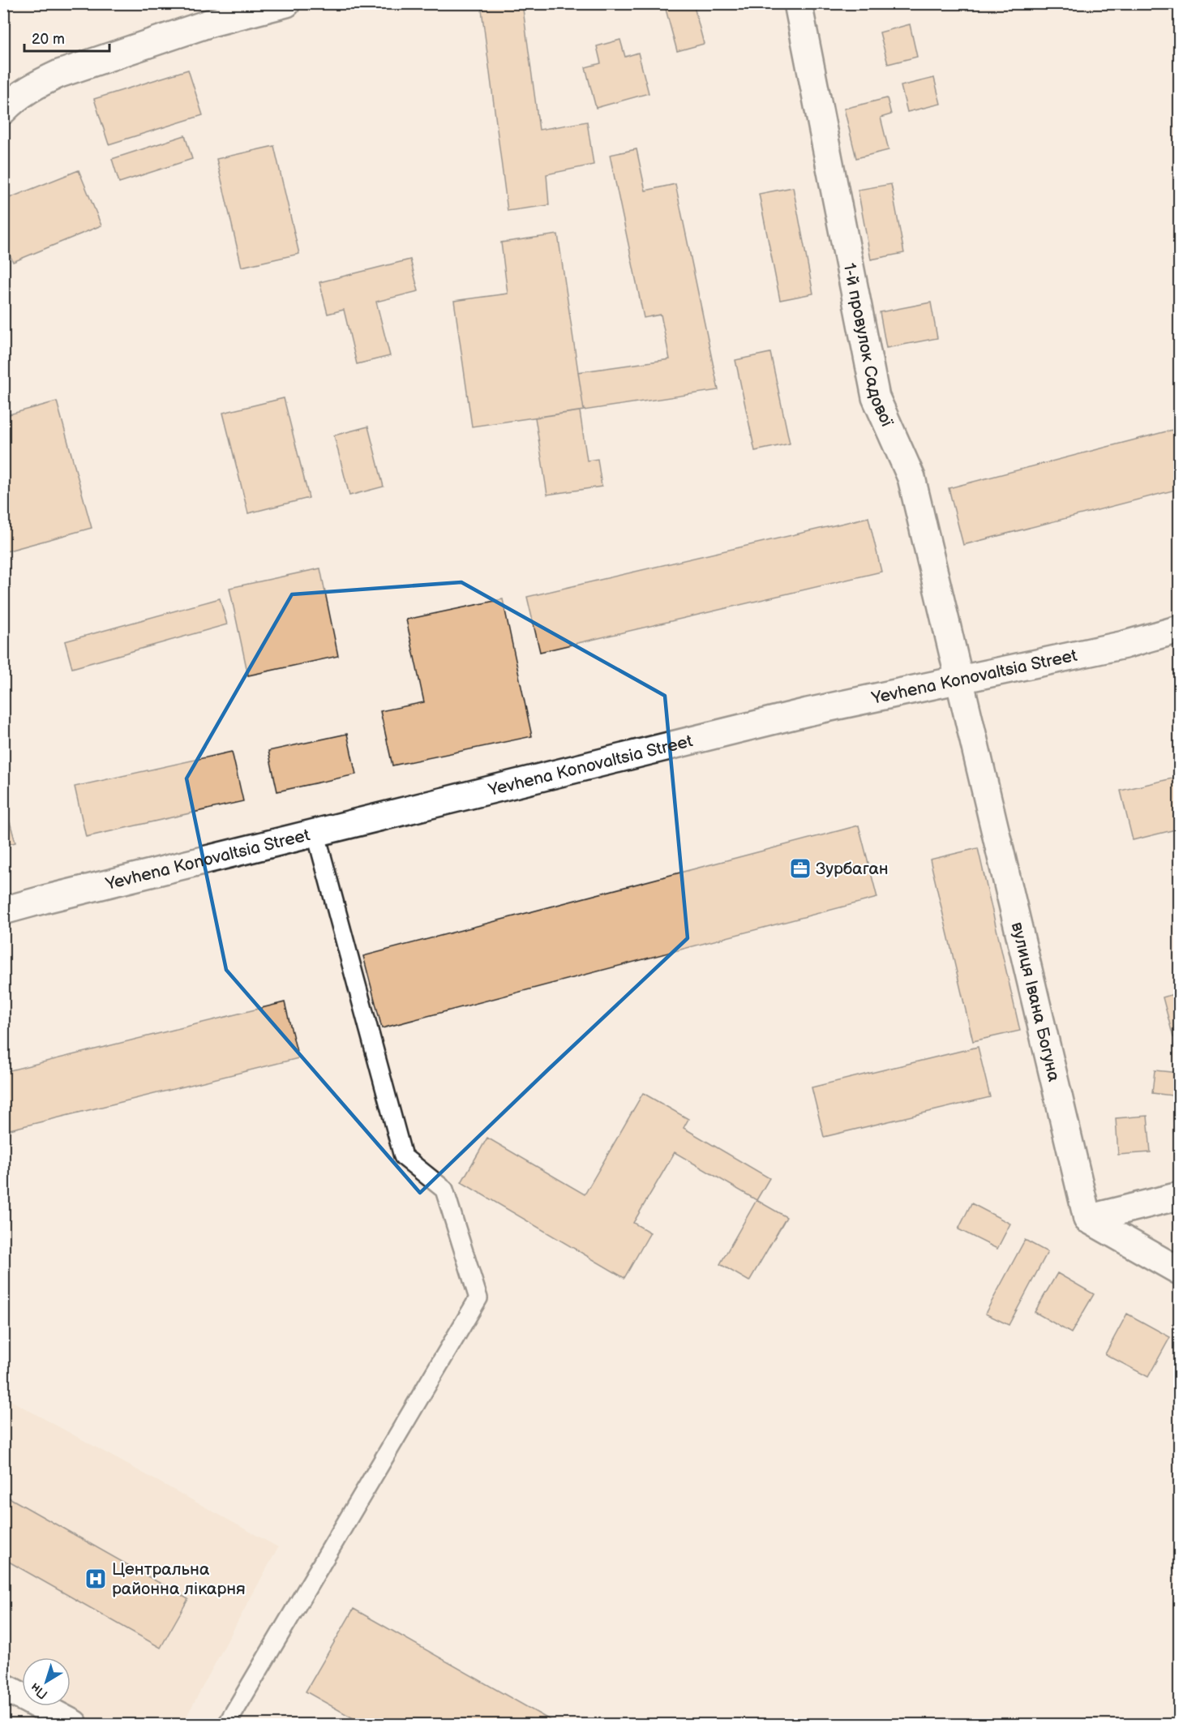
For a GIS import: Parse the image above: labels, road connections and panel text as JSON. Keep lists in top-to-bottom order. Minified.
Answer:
{"streets":{"street":["1-й провулок Садової","Yevhena Konovaltsia Street","вулиця Івана Богуна"]},"crossings":[["1-й провулок Садової","Yevhena Konovaltsia Street"],["1-й провулок Садової","вулиця Івана Богуна"],["Yevhena Konovaltsia Street","вулиця Івана Богуна"]],"places":{"office":["Зурбаган"],"hospital":["Центральна районна лікарня"]},"scale_bar":"20 m","north":"bottom left"}
